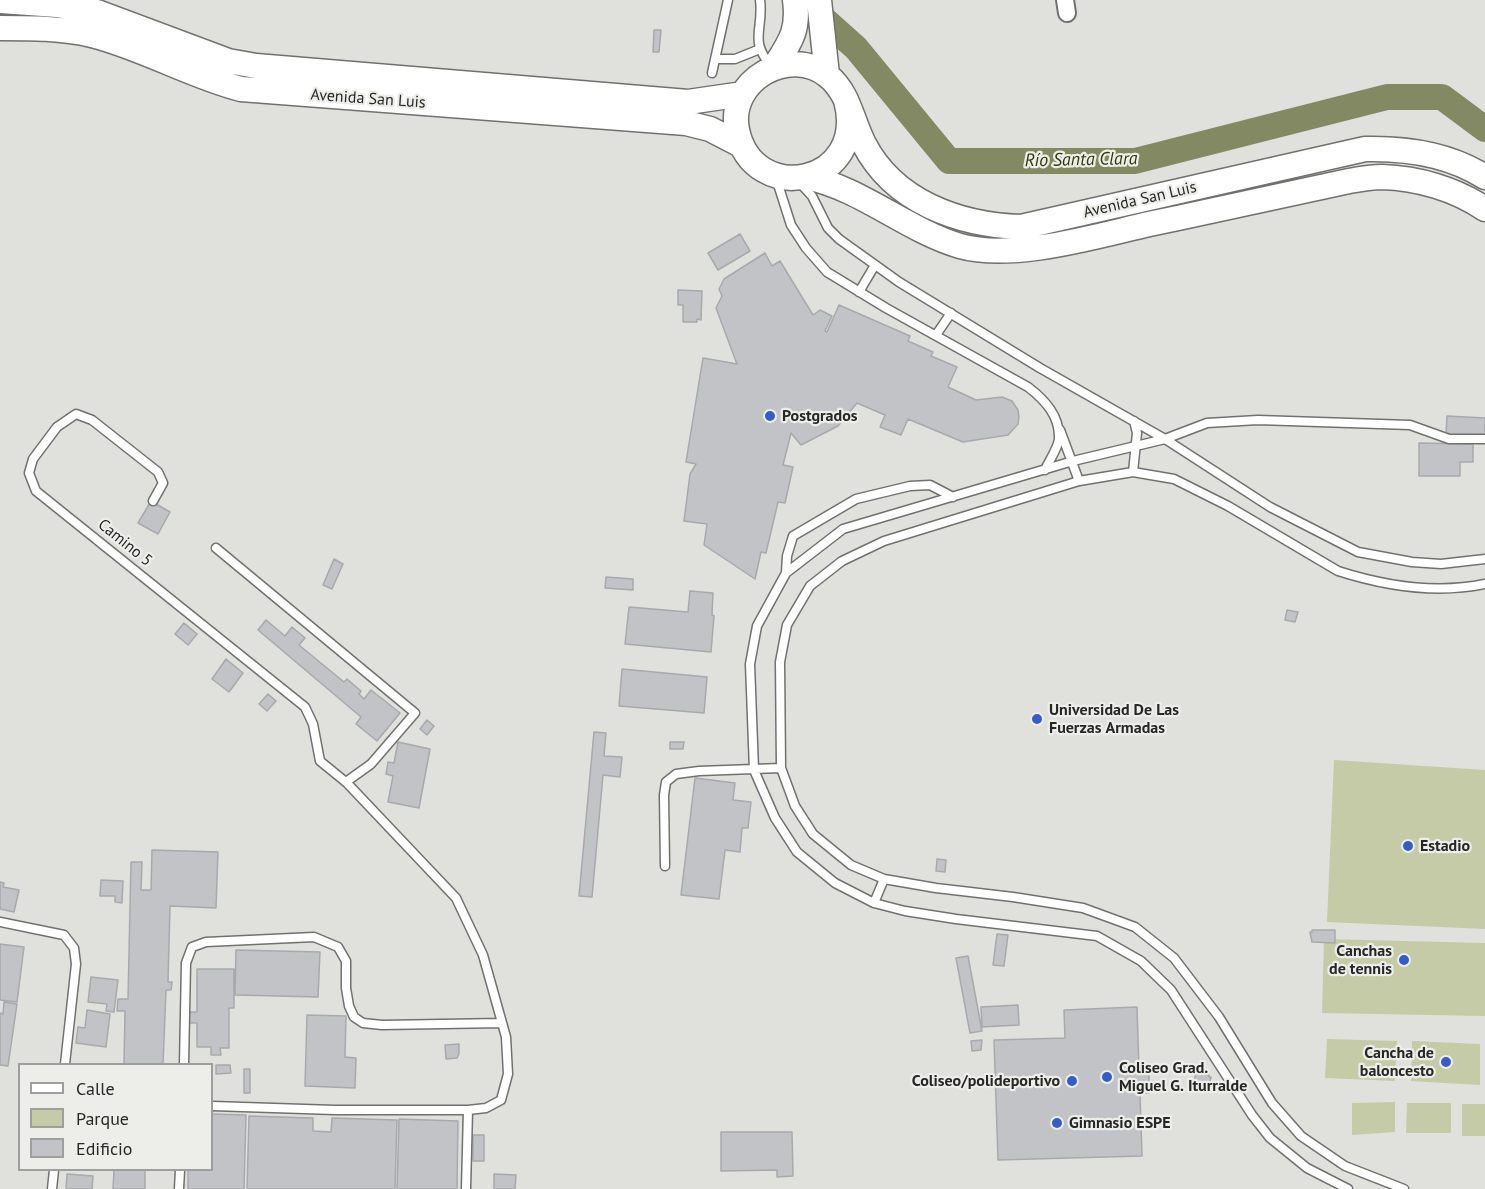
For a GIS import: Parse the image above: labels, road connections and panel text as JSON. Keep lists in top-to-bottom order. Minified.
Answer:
{"streets":{"street":["Avenida San Luis"],"lane":["Camino 5"]},"water":["Río Santa Clara"],"places":["Postgrados","Universidad De Las Fuerzas Armadas","Estadio","Canchas de tennis","Cancha de baloncesto","Coliseo Grad. Miguel G. Iturralde","Coliseo/polideportivo","Gimnasio ESPE"],"legend":["Calle","Parque","Edificio"]}
